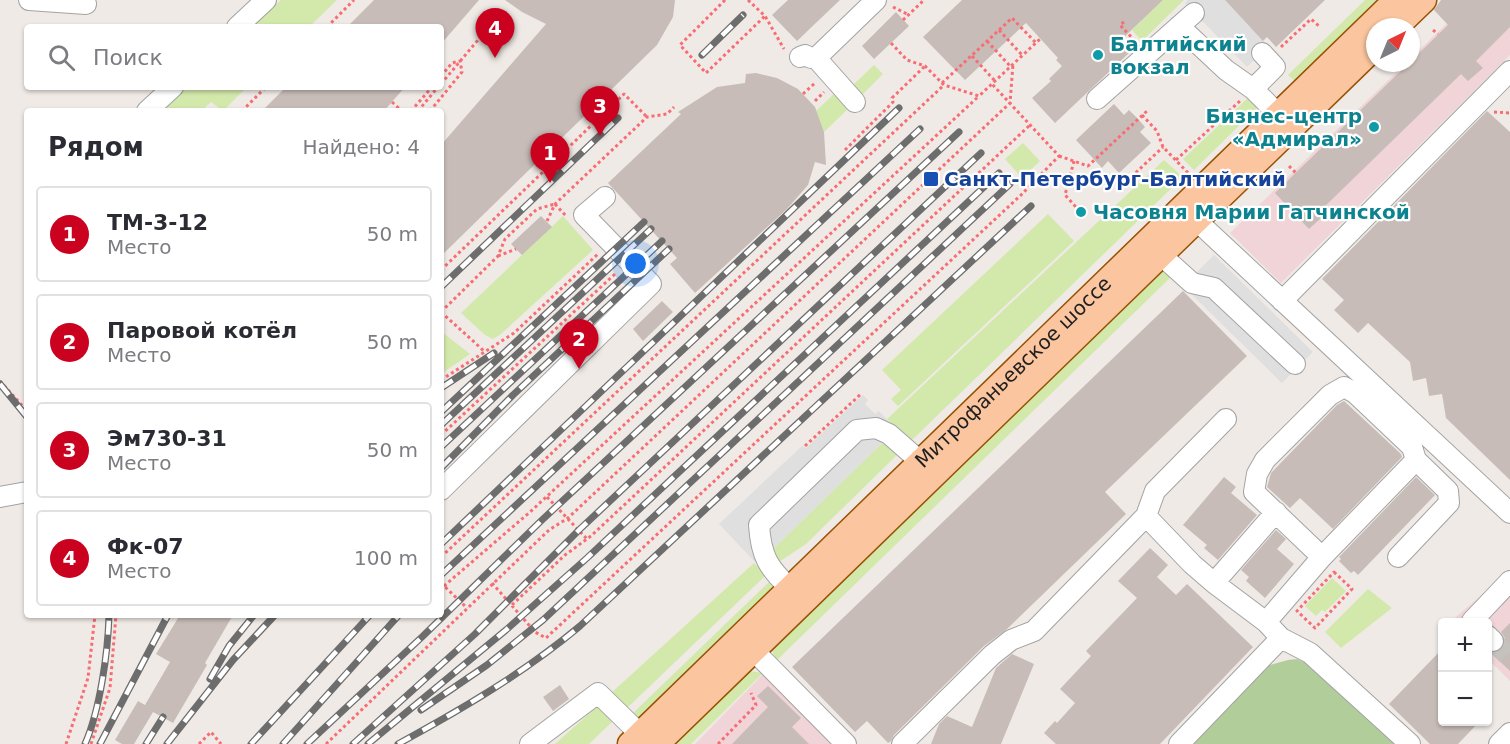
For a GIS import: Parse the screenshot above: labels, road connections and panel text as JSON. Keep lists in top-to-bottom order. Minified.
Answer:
{"streets":{"main road":["Митрофаньевское шоссе"]},"places":{"other":["Балтийский вокзал","Бизнес-центр «Адмирал»","Часовня Марии Гатчинской"],"transit":["Санкт-Петербург-Балтийский"]},"north":"top right","page":{"pins":["4","3","1","2"],"search":"Поиск","heading":["Рядом","Найдено: 4"],"list":[{"mark":"1","name":"ТМ-3-12","note":"Место","value":"50 m"},{"mark":"2","name":"Паровой котёл","note":"Место","value":"50 m"},{"mark":"3","name":"Эм730-31","note":"Место","value":"50 m"},{"mark":"4","name":"Фк-07","note":"Место","value":"100 m"}],"map_buttons":["+","−"]}}
